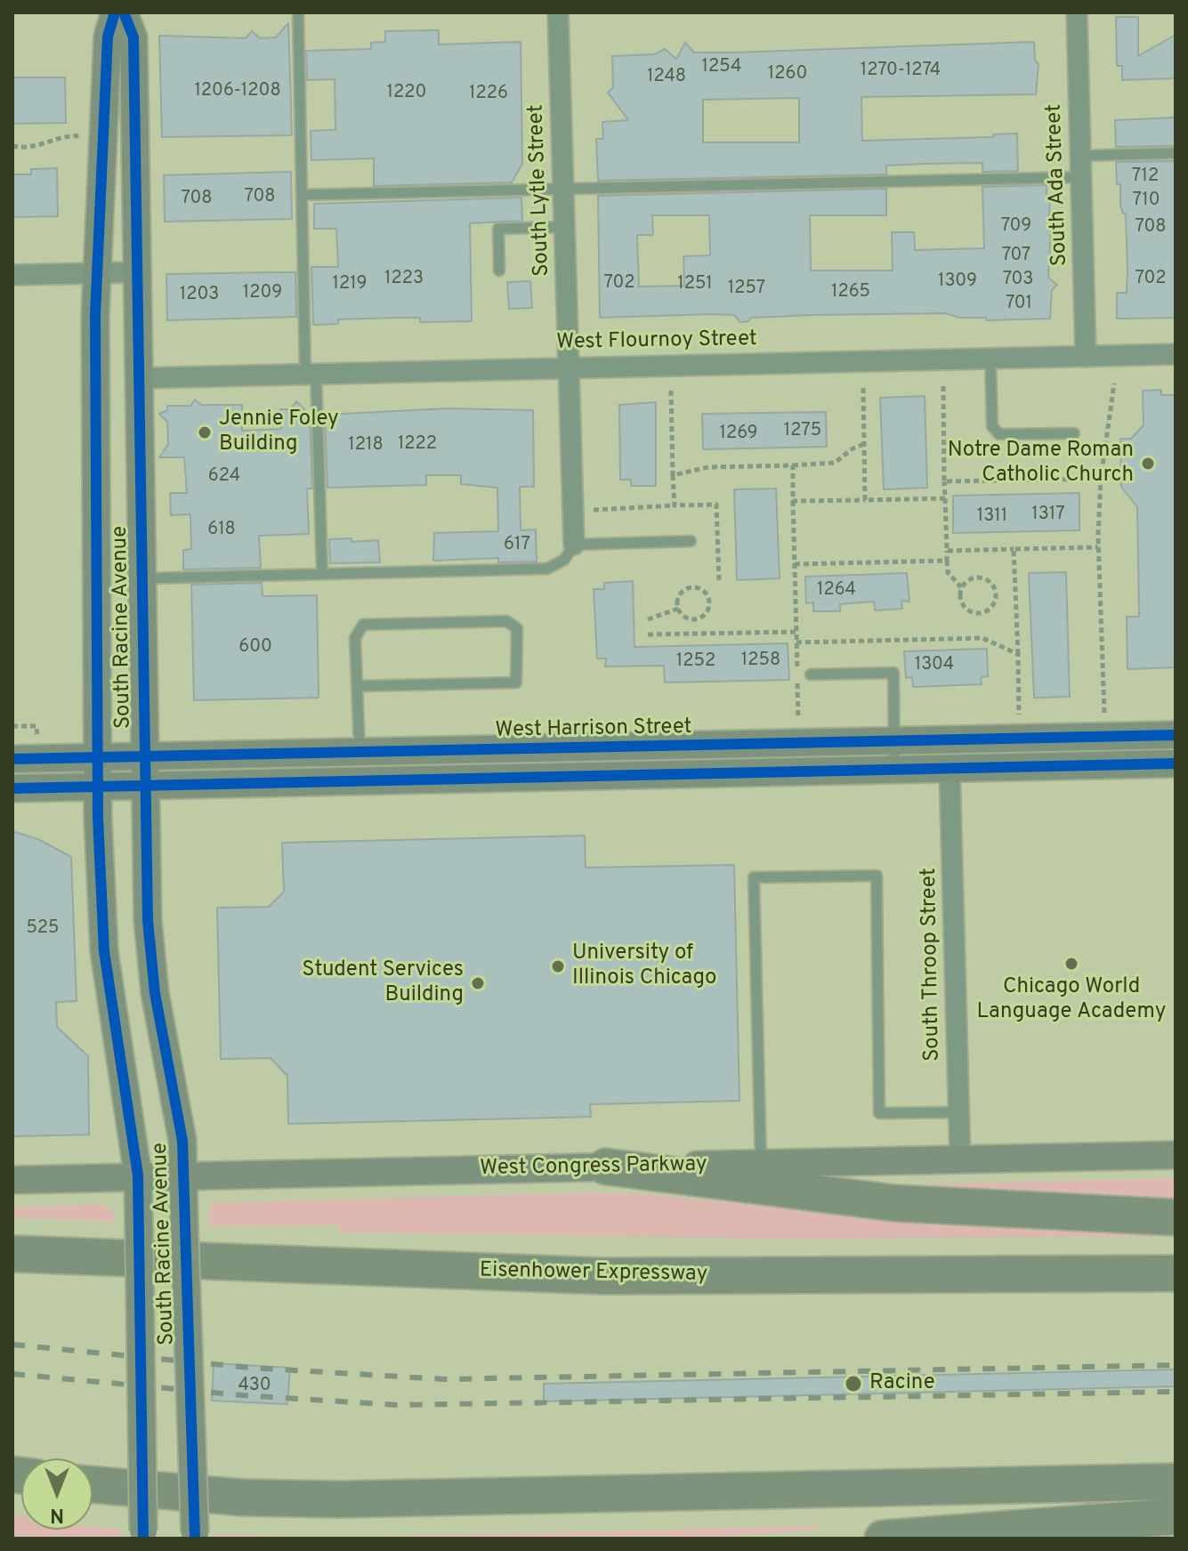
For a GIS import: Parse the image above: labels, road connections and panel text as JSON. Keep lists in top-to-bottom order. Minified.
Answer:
{"streets":{"highway":["Eisenhower Expressway"],"street":["South Ada Street","South Lytle Street","West Flournoy Street","South Racine Avenue","West Harrison Street","South Throop Street","West Congress Parkway"]},"crossings":[["South Ada Street","West Flournoy Street"],["South Lytle Street","West Flournoy Street"],["West Flournoy Street","South Racine Avenue"],["South Racine Avenue","West Harrison Street"],["South Racine Avenue","West Congress Parkway"],["South Throop Street","West Congress Parkway"]],"places":["Jennie Foley Building","Notre Dame Roman Catholic Church","Chicago World Language Academy","University of Illinois Chicago","Student Services Building","Racine"],"house_numbers":["1254","1270-1274","1260","1248","1206-1208","1220","1226","712","708","708","710","709","708","707","1223","702","703","1309","702","1219","1251","1257","1265","1209","1203","701","1275","1269","1222","1218","624","1317","1311","618","617","1264","600","1258","1252","1304","525","430"],"north":"bottom"}
